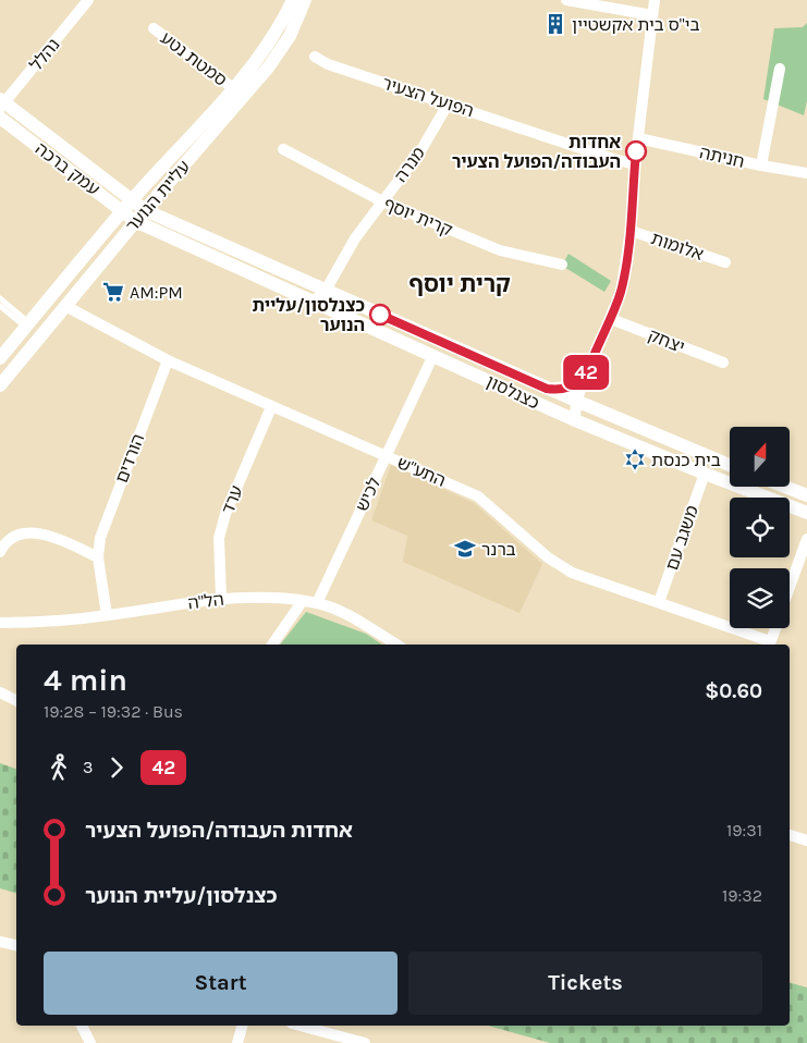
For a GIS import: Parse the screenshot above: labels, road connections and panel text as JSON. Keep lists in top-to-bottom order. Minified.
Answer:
{"streets":{"street":["נהלל","סמטת נטע","הפועל הצעיר","חניתה","מנרה","עמק ברכה","עליית הנוער","קרית יוסף","אלומות","יצחק","כצנלסון","הורדים","התע\"ש","לכיש","ערד","משגב עם","הל\"ה"]},"crossings":[["נהלל","עמק ברכה"],["סמטת נטע","עליית הנוער"],["הפועל הצעיר","מנרה"],["מנרה","קרית יוסף"],["מנרה","כצנלסון"],["עמק ברכה","עליית הנוער"],["עמק ברכה","כצנלסון"],["עליית הנוער","כצנלסון"],["עליית הנוער","התע\"ש"],["כצנלסון","לכיש"],["כצנלסון","משגב עם"],["הורדים","התע\"ש"],["הורדים","הל\"ה"],["התע\"ש","לכיש"],["התע\"ש","ערד"],["התע\"ש","משגב עם"],["לכיש","הל\"ה"],["ערד","הל\"ה"]],"districts":["קרית יוסף"],"places":{"building":["בי\"ס בית אקשטיין"],"other":["אחדות העבודה/הפועל הצעיר","כצנלסון/עליית הנוער"],"supermarket":["AM:PM"],"synagogue":["בית כנסת"],"school or university":["ברנר"]},"lines":["bus line 42"],"north":"top","page":{"on_map":"42","heading":["4 min","19:28 – 19:32 · Bus","$0.60"],"legs":["3","42"],"list":[{"name":"אחדות העבודה/הפועל הצעיר","value":"19:31"},{"name":"כצנלסון/עליית הנוער","value":"19:32"}],"buttons":["Start","Tickets"]}}
